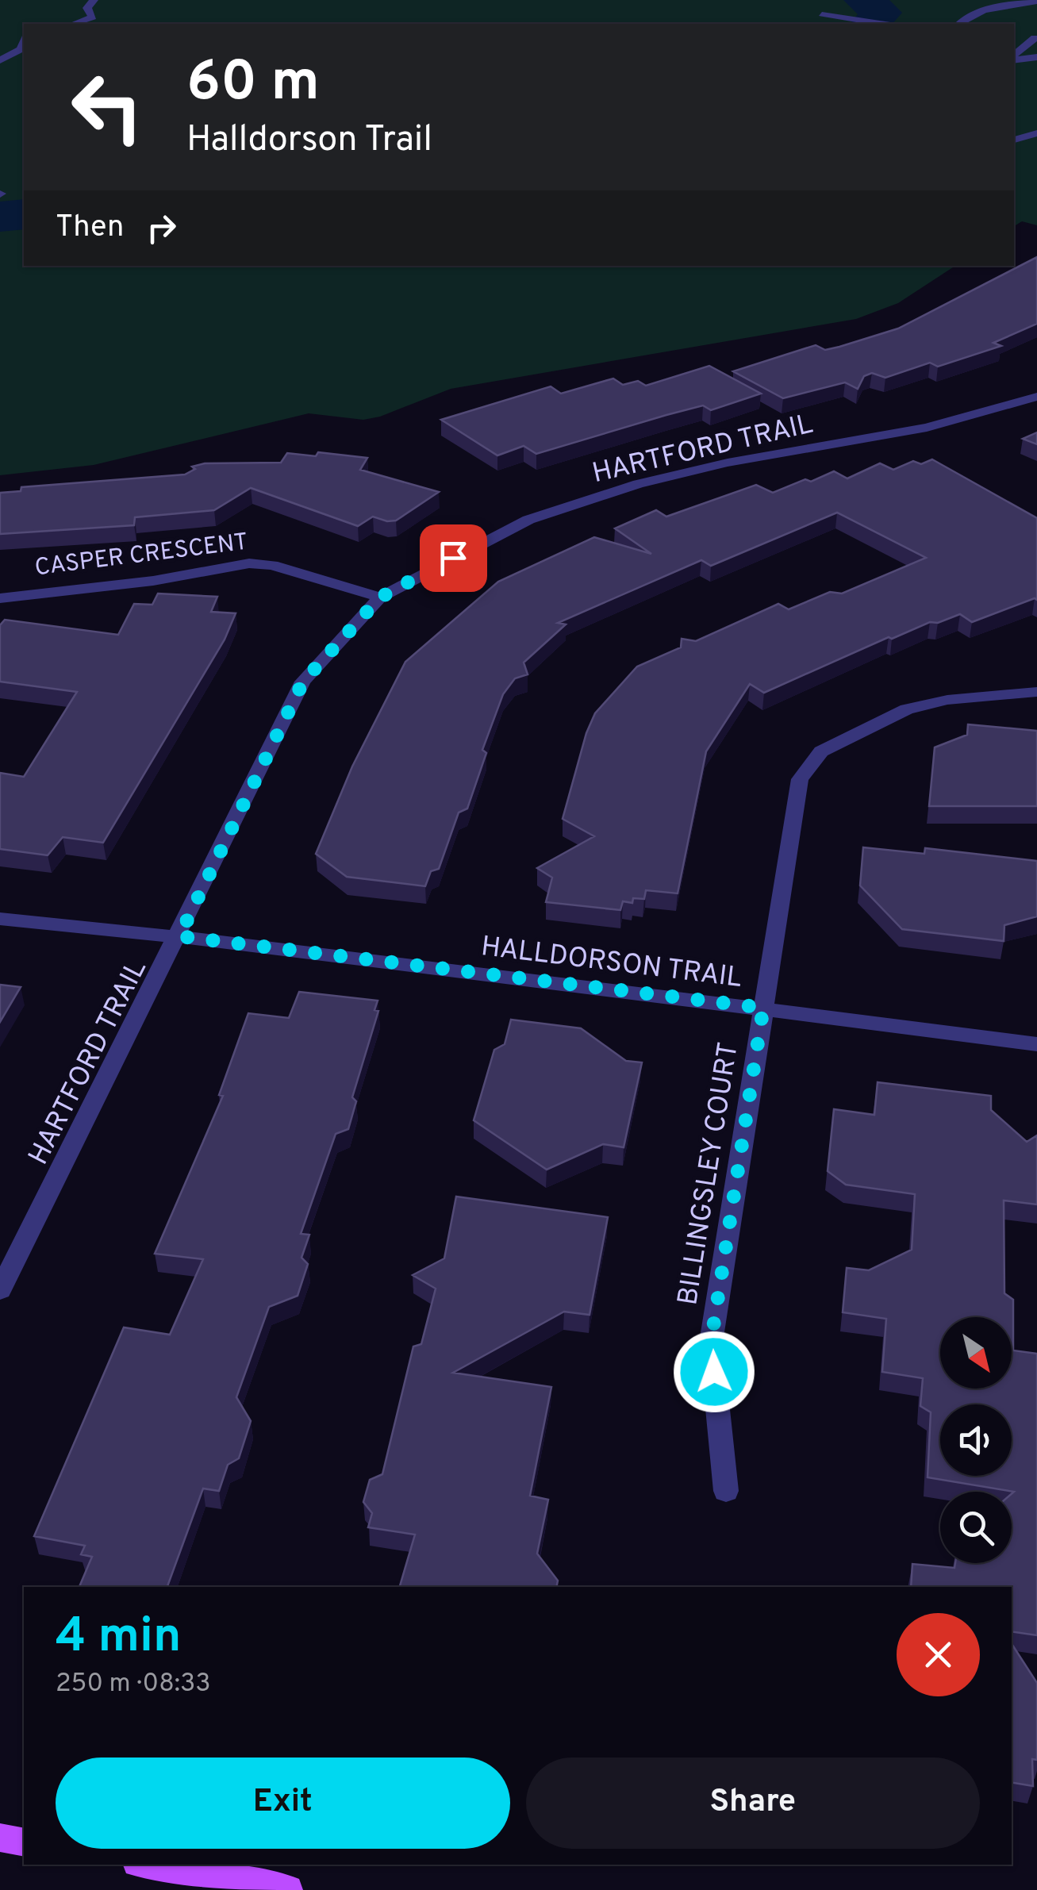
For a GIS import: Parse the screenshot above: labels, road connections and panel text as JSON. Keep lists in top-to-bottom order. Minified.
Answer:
{"streets":{"street":["HARTFORD TRAIL","CASPER CRESCENT","HALLDORSON TRAIL","BILLINGSLEY COURT"]},"crossings":[["HARTFORD TRAIL","CASPER CRESCENT"],["HARTFORD TRAIL","HALLDORSON TRAIL"],["HALLDORSON TRAIL","BILLINGSLEY COURT"]],"north":"bottom right","page":{"turn":["60 m","Halldorson Trail"],"then":"Then","heading":["4 min","250 m · 08:33"],"buttons":["Exit","Share"]}}
